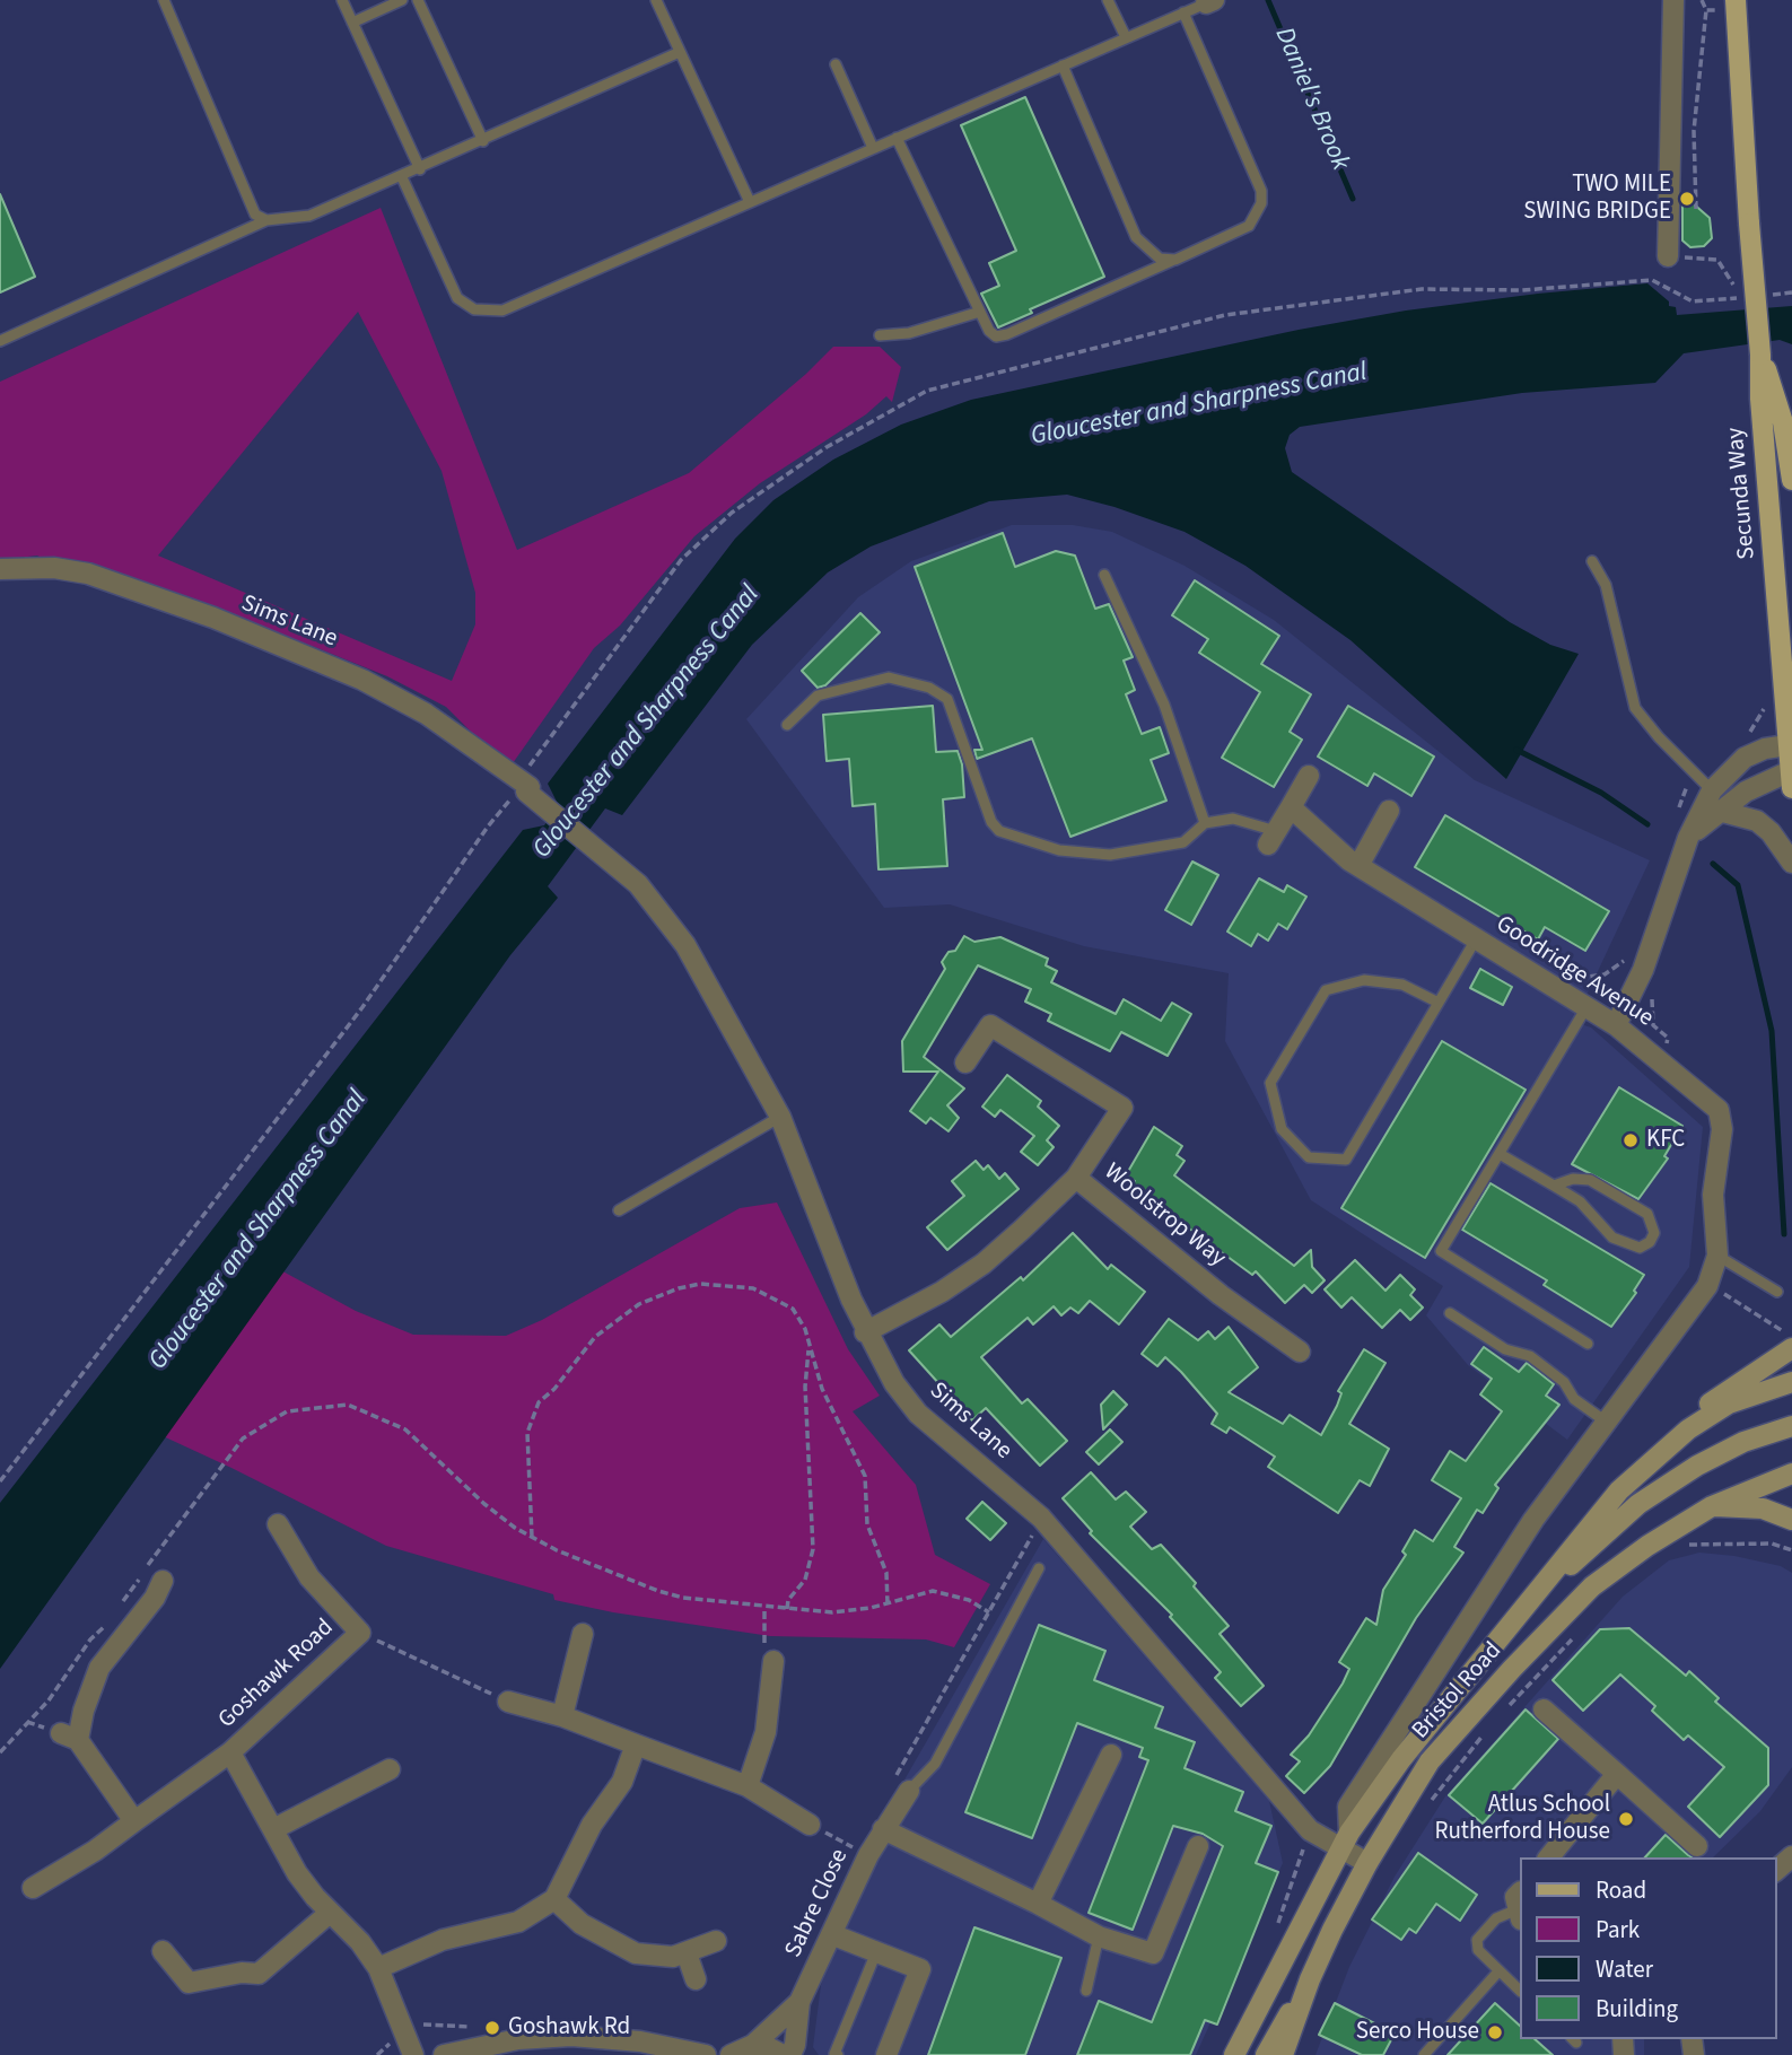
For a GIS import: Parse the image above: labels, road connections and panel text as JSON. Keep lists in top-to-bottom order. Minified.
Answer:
{"streets":{"main road":["Secunda Way","Bristol Road"],"street":["Sims Lane","Goodridge Avenue","Woolstrop Way","Goshawk Road","Sabre Close"]},"crossings":[["Sims Lane","Woolstrop Way"],["Sims Lane","Bristol Road"],["Goodridge Avenue","Bristol Road"]],"water":["Daniel's Brook","Gloucester and Sharpness Canal"],"places":["TWO MILE SWING BRIDGE","KFC","Atlus School Rutherford House","Goshawk Rd","Serco House"],"legend":["Road","Park","Water","Building"]}
